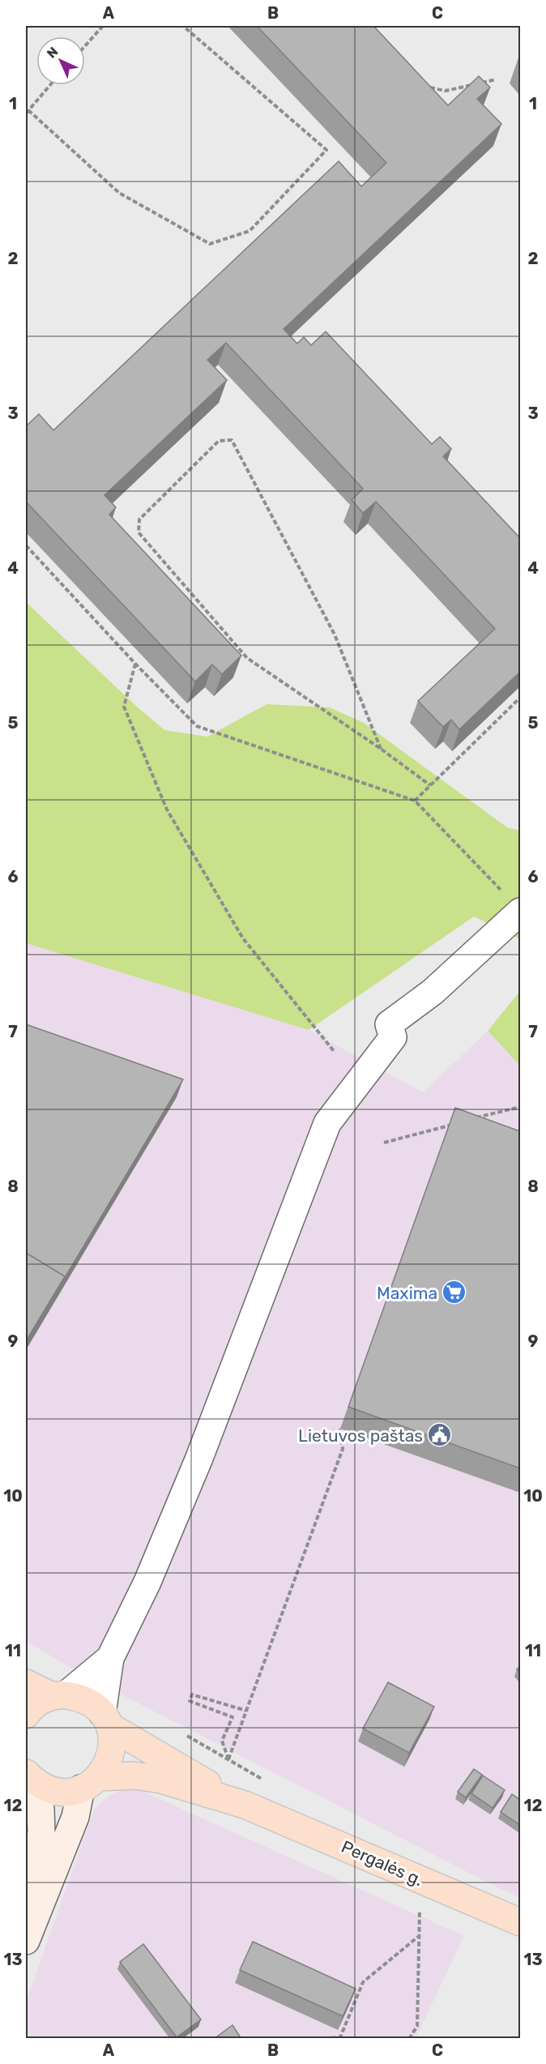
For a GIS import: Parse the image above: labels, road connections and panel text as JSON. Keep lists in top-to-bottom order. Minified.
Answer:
{"streets":{"main road":["Pergalės g."]},"places":{"supermarket":["Maxima"],"public building":["Lietuvos paštas"]},"north":"top left","grid":{"columns":["A","B","C"],"rows":["1","2","3","4","5","6","7","8","9","10","11","12","13"]}}
